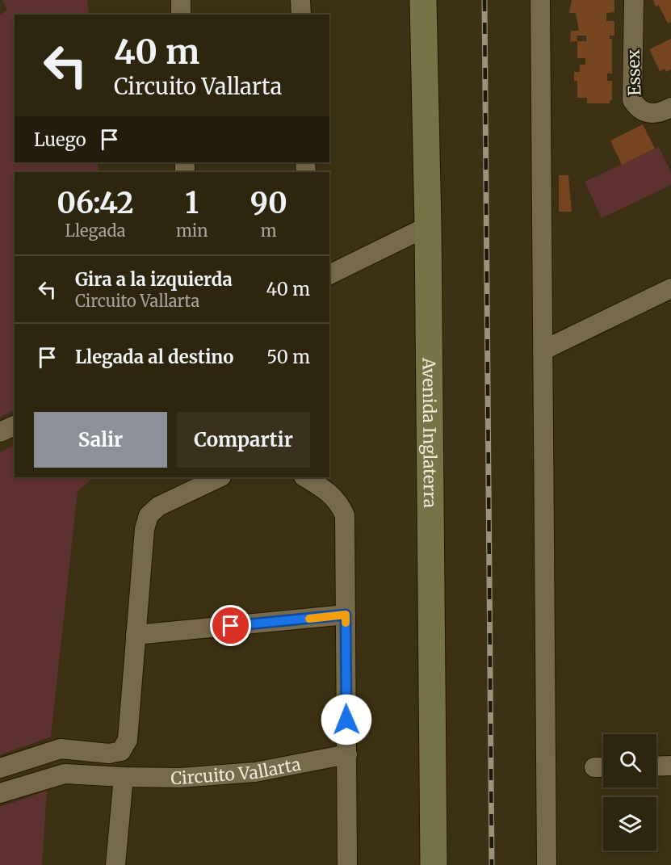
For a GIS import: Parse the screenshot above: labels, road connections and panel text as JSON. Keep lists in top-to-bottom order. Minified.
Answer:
{"streets":{"street":["Essex","Avenida Inglaterra","Circuito Vallarta"]},"page":{"turn":["40 m","Circuito Vallarta"],"then":"Luego","eta":["06:42","Llegada","1","min","90","m"],"list":[{"name":"Gira a la izquierda","note":"Circuito Vallarta","value":"40 m"},{"name":"Llegada al destino","value":"50 m"}],"buttons":["Salir","Compartir"]}}
